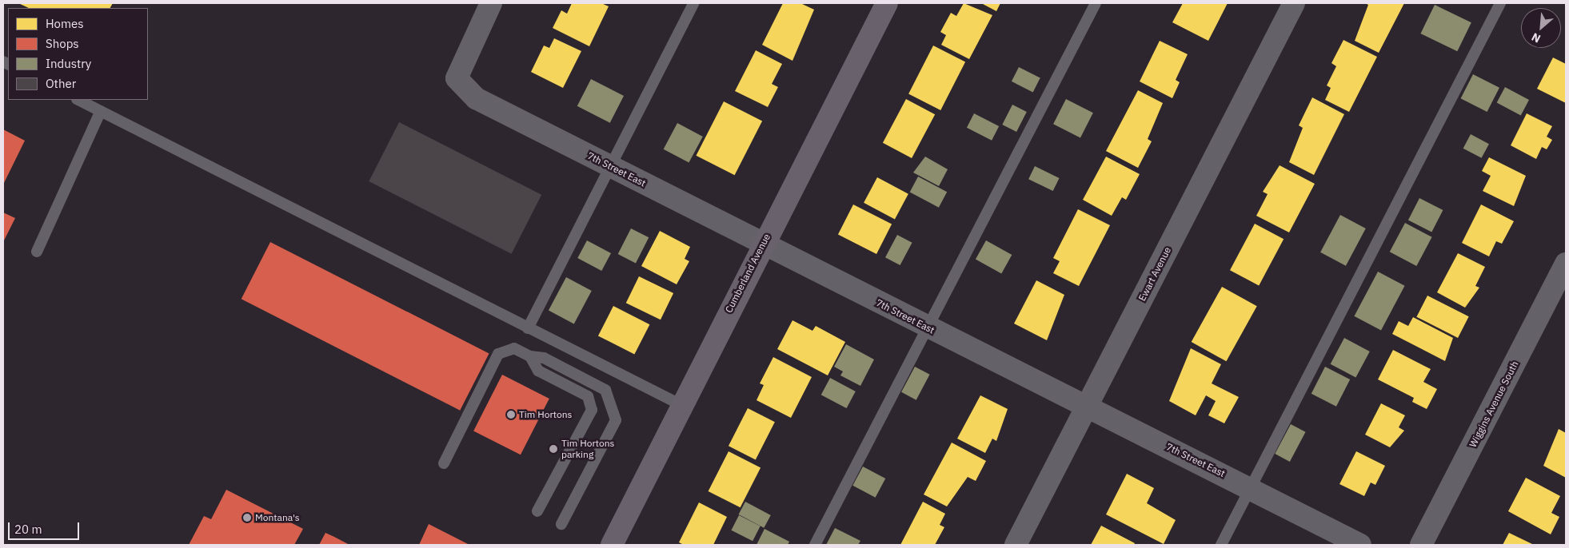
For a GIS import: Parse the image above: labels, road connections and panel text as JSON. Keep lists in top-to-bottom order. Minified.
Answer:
{"streets":{"main road":["Cumberland Avenue"],"street":["7th Street East","Ewart Avenue","Wiggins Avenue South"]},"crossings":[["7th Street East","Cumberland Avenue"],["7th Street East","Ewart Avenue"]],"places":["Tim Hortons","Tim Hortons parking","Montana's"],"legend":["Homes","Shops","Industry","Other"],"scale_bar":"20 m","north":"bottom left"}
